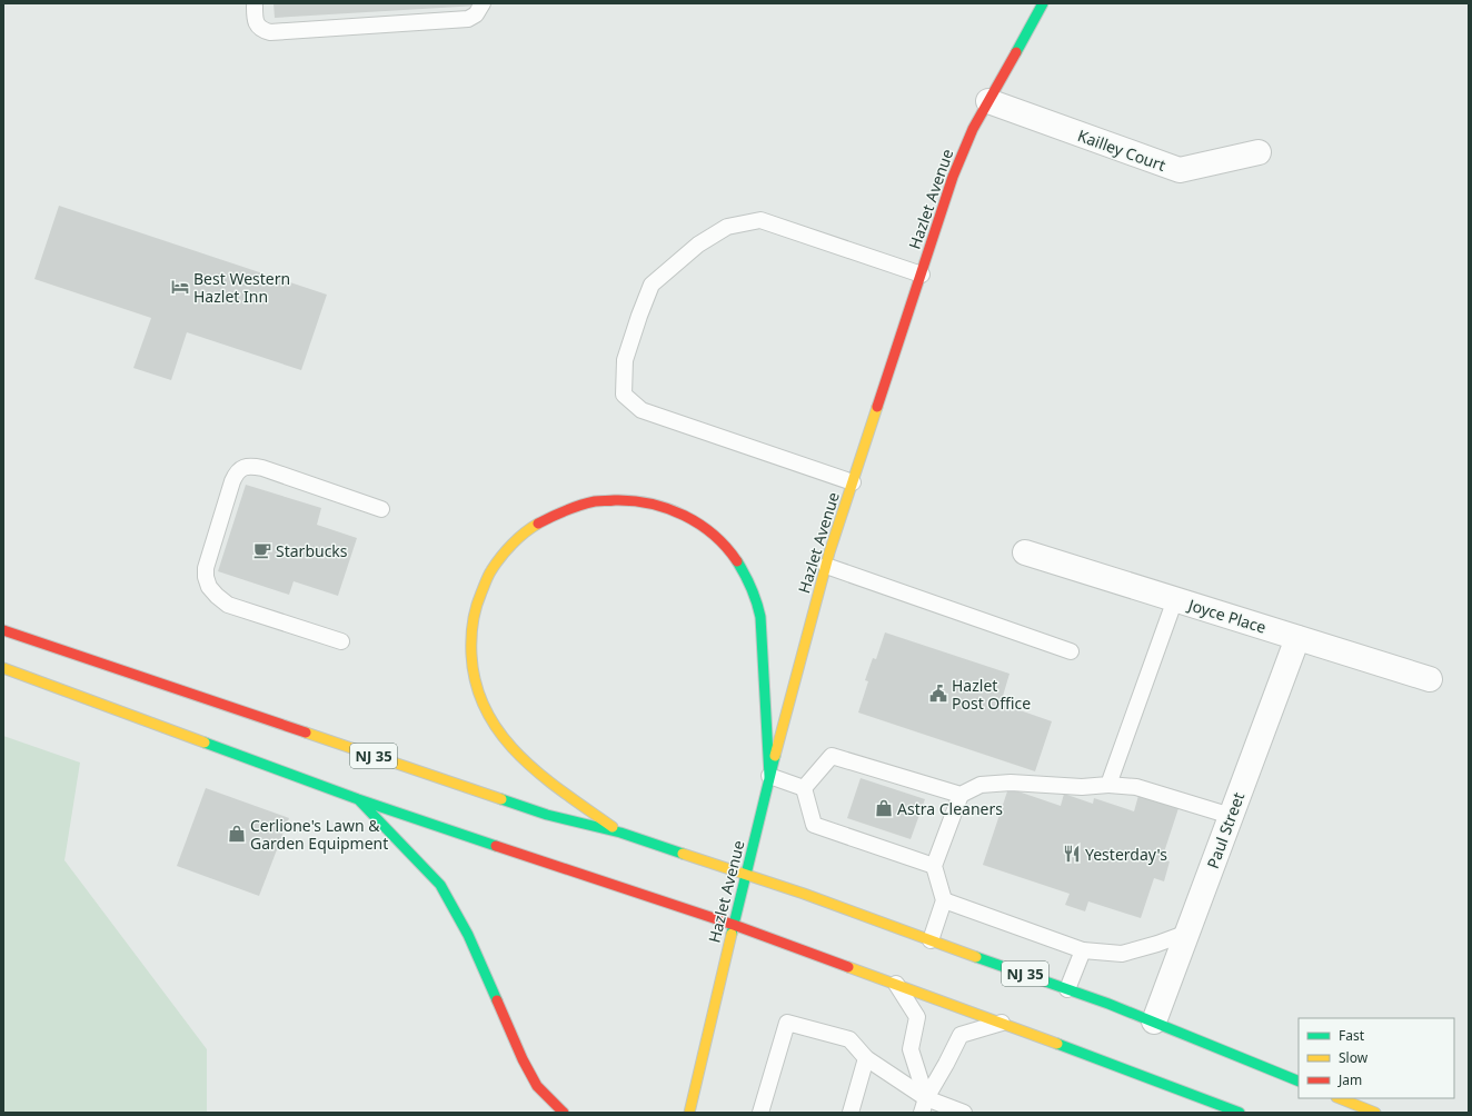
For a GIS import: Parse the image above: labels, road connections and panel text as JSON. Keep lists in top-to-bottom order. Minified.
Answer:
{"streets":{"main road":["Hazlet Avenue","NJ 35"],"street":["Kailley Court","Joyce Place","Paul Street"]},"crossings":[["Kailley Court","Hazlet Avenue"],["Hazlet Avenue","NJ 35"],["Joyce Place","Paul Street"],["NJ 35","Paul Street"]],"places":{"hotel":["Best Western Hazlet Inn"],"cafe":["Starbucks"],"public building":["Hazlet Post Office"],"shop":["Astra Cleaners","Cerlione's Lawn & Garden Equipment"],"restaurant":["Yesterday's"]},"legend":["Fast","Slow","Jam"]}
